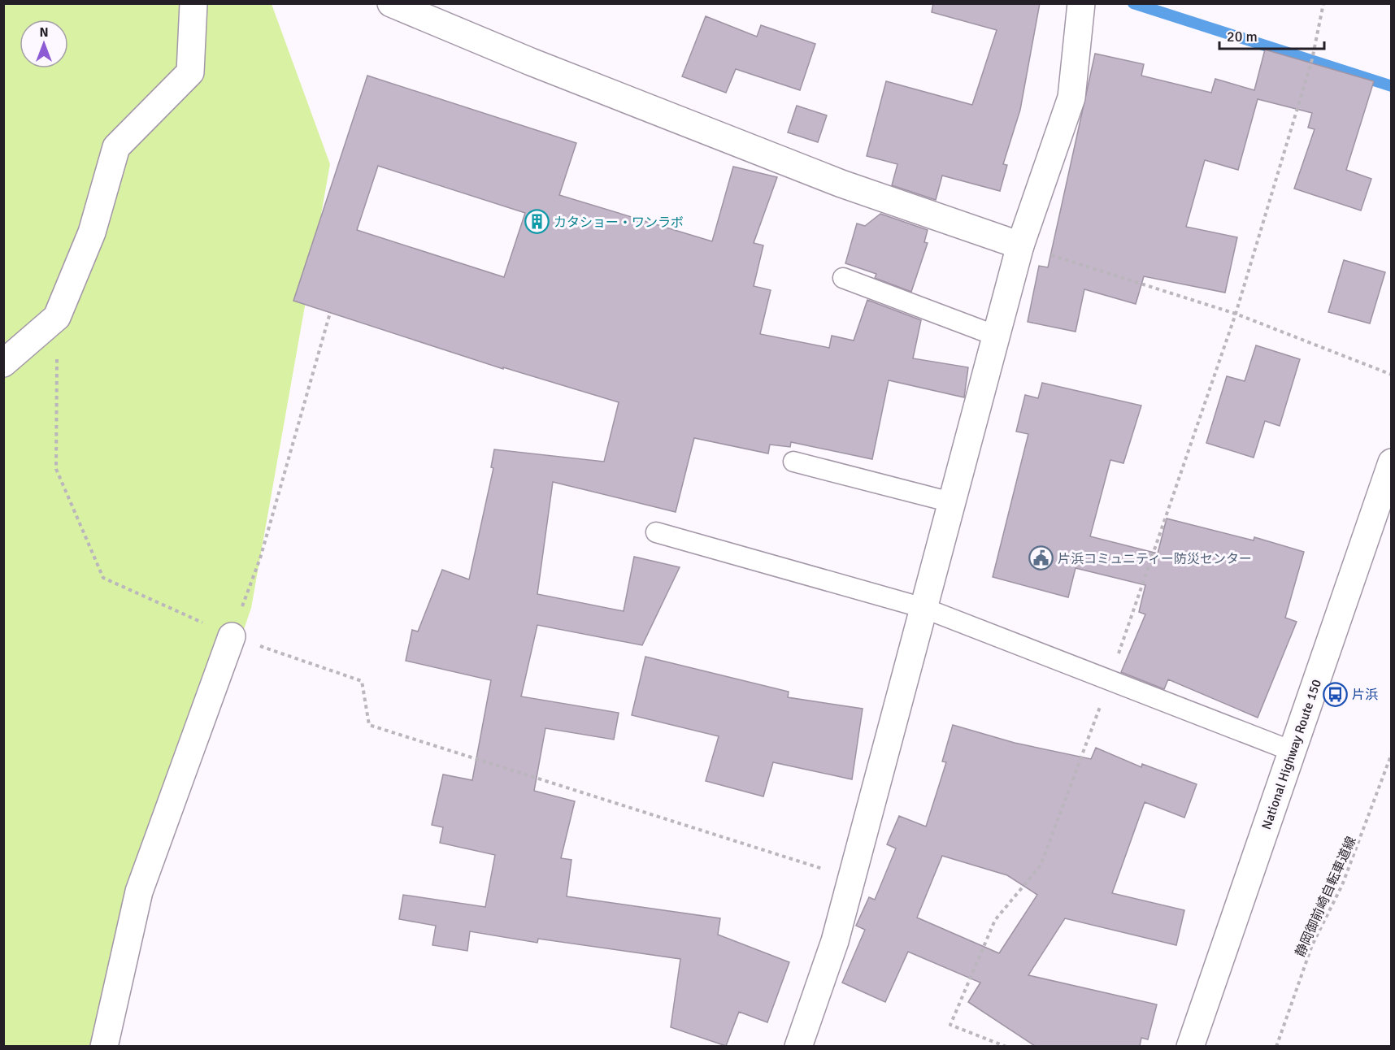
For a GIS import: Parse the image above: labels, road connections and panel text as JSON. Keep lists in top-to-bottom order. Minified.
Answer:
{"streets":{"main road":["National Highway Route 150"],"path":["静岡御前崎自転車道線"]},"places":{"building":["カタショー・ワンラボ"],"public building":["片浜コミュニティー防災センター"],"bus stop":["片浜"]},"scale_bar":"20 m","north":"top"}
